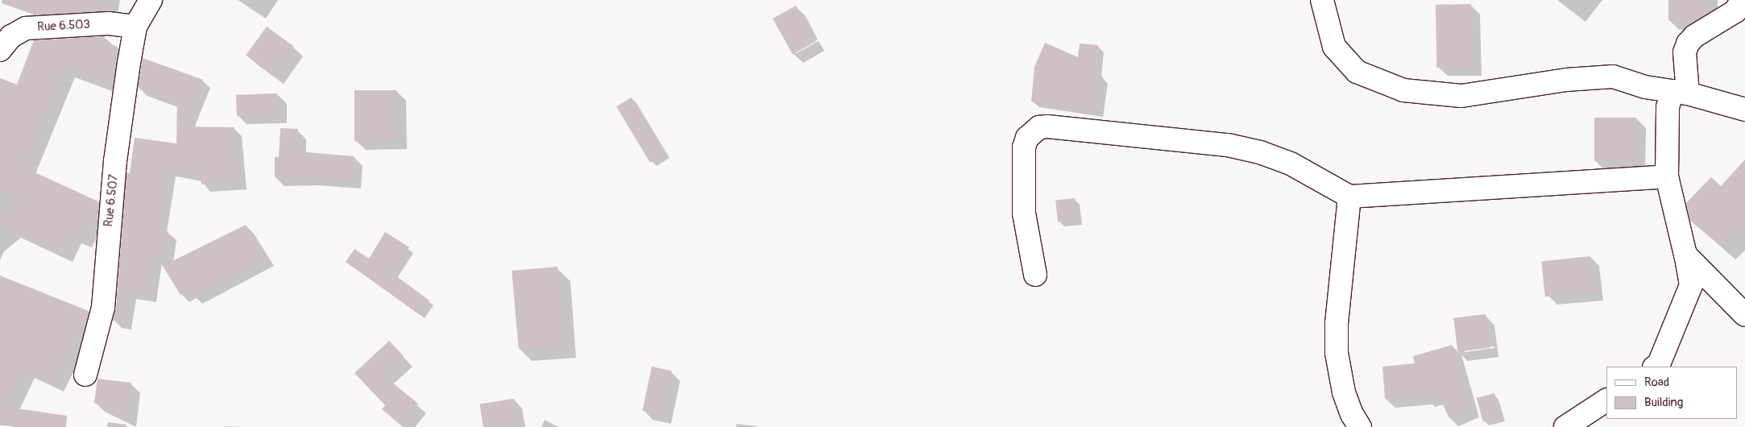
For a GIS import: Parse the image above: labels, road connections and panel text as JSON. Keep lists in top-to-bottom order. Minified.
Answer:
{"streets":{"street":["Rue 6.503","Rue 6.507"]},"crossings":[["Rue 6.503","Rue 6.507"]],"legend":["Road","Building"]}
